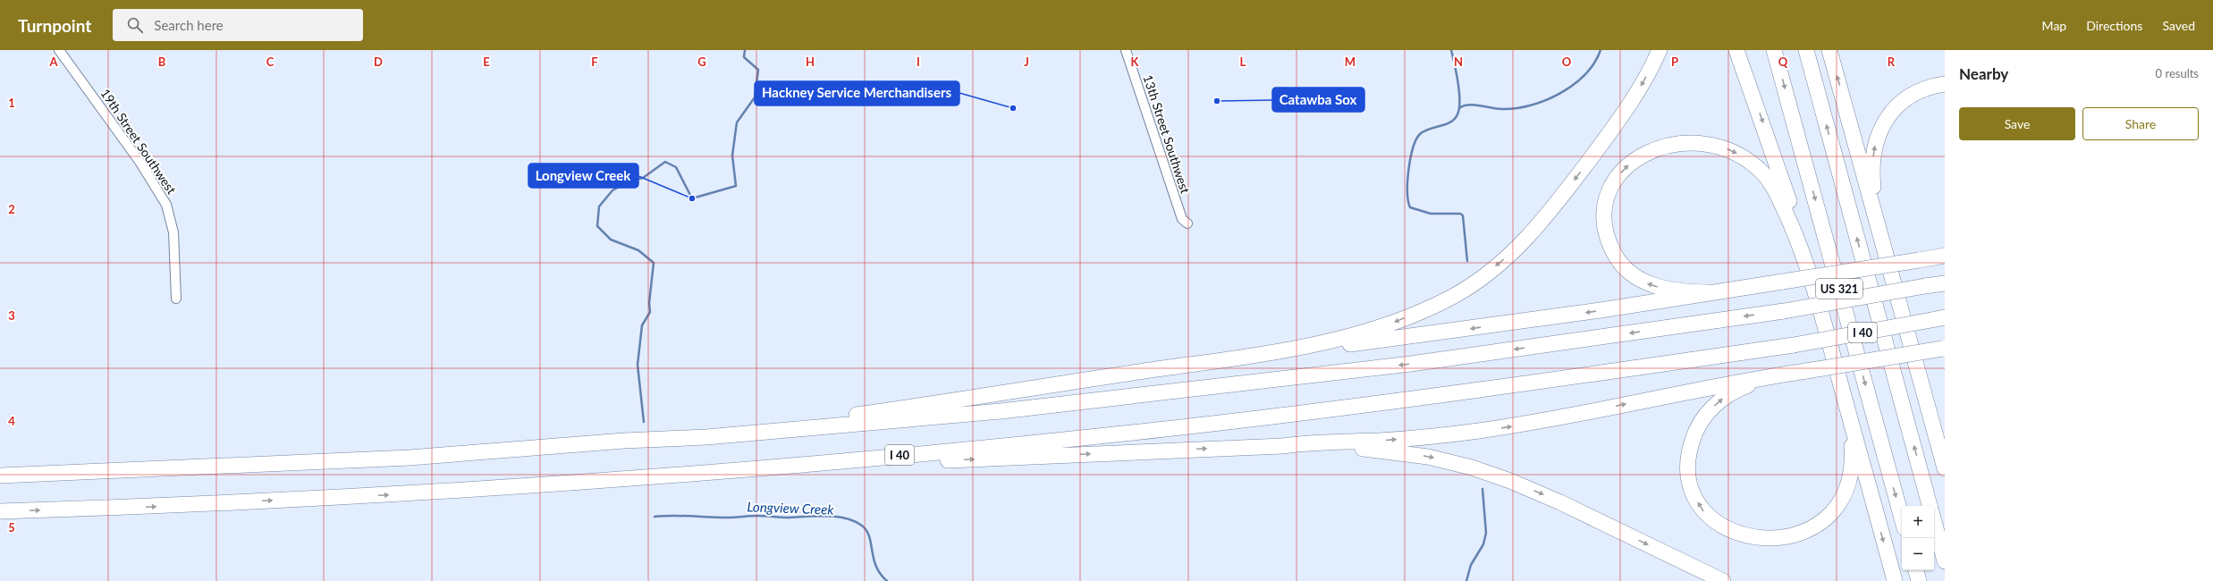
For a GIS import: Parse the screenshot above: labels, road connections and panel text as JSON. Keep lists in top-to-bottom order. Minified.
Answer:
{"streets":{"highway":["US 321","I 40"],"street":["13th Street Southwest","19th Street Southwest"]},"water":["Longview Creek"],"places":["Catawba Sox","Hackney Service Merchandisers","Longview Creek"],"page":{"header":"Turnpoint","search":"Search here","nav":["Map","Directions","Saved"],"heading":["Nearby","0 results"],"buttons":["Save","Share"],"map_buttons":["+","−"]},"grid":{"columns":["A","B","C","D","E","F","G","H","I","J","K","L","M","N","O","P","Q","R"],"rows":["1","2","3","4","5"]}}
